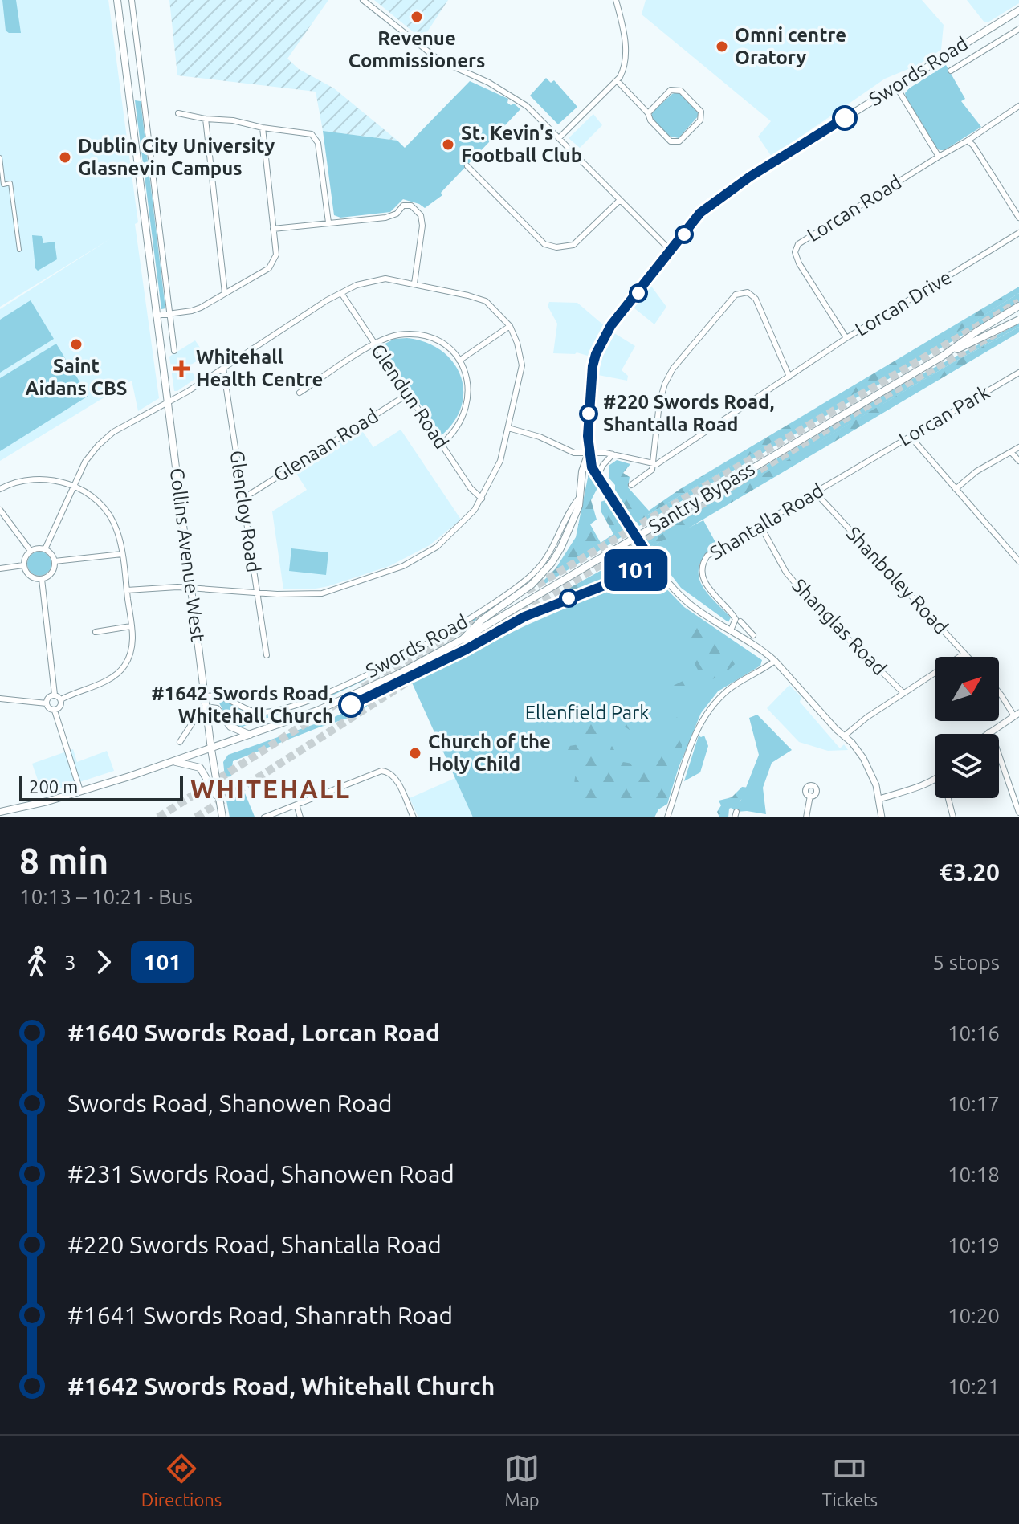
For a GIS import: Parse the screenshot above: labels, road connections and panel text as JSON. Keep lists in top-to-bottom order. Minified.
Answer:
{"streets":{"main road":["Swords Road","Santry Bypass","Collins Avenue West"],"street":["Lorcan Road","Lorcan Drive","Glendun Road","Lorcan Park","Glenaan Road","Glencloy Road","Shantalla Road","Shanboley Road","Shanglas Road"]},"crossings":[["Swords Road","Santry Bypass"],["Swords Road","Collins Avenue West"],["Lorcan Road","Lorcan Drive"],["Glendun Road","Glenaan Road"],["Lorcan Park","Shantalla Road"],["Glenaan Road","Glencloy Road"],["Shantalla Road","Shanboley Road"],["Shantalla Road","Shanglas Road"]],"districts":["WHITEHALL"],"parks":["Ellenfield Park"],"places":{"other":["Revenue Commissioners","Omni centre Oratory","St. Kevin's Football Club","Dublin City University Glasnevin Campus","Saint Aidans CBS","#220 Swords Road, Shantalla Road","#1642 Swords Road, Whitehall Church","Church of the Holy Child"],"health":["Whitehall Health Centre"]},"lines":["bus line 101"],"scale_bar":"200 m","north":"top right","page":{"on_map":"101","scale":"200 m","heading":["8 min","10:13 – 10:21 · Bus","€3.20"],"legs":["3","101","5 stops"],"list":[{"name":"#1640 Swords Road, Lorcan Road","value":"10:16"},{"name":"Swords Road, Shanowen Road","value":"10:17"},{"name":"#231 Swords Road, Shanowen Road","value":"10:18"},{"name":"#220 Swords Road, Shantalla Road","value":"10:19"},{"name":"#1641 Swords Road, Shanrath Road","value":"10:20"},{"name":"#1642 Swords Road, Whitehall Church","value":"10:21"}],"tabs":["Directions","Map","Tickets"]}}
